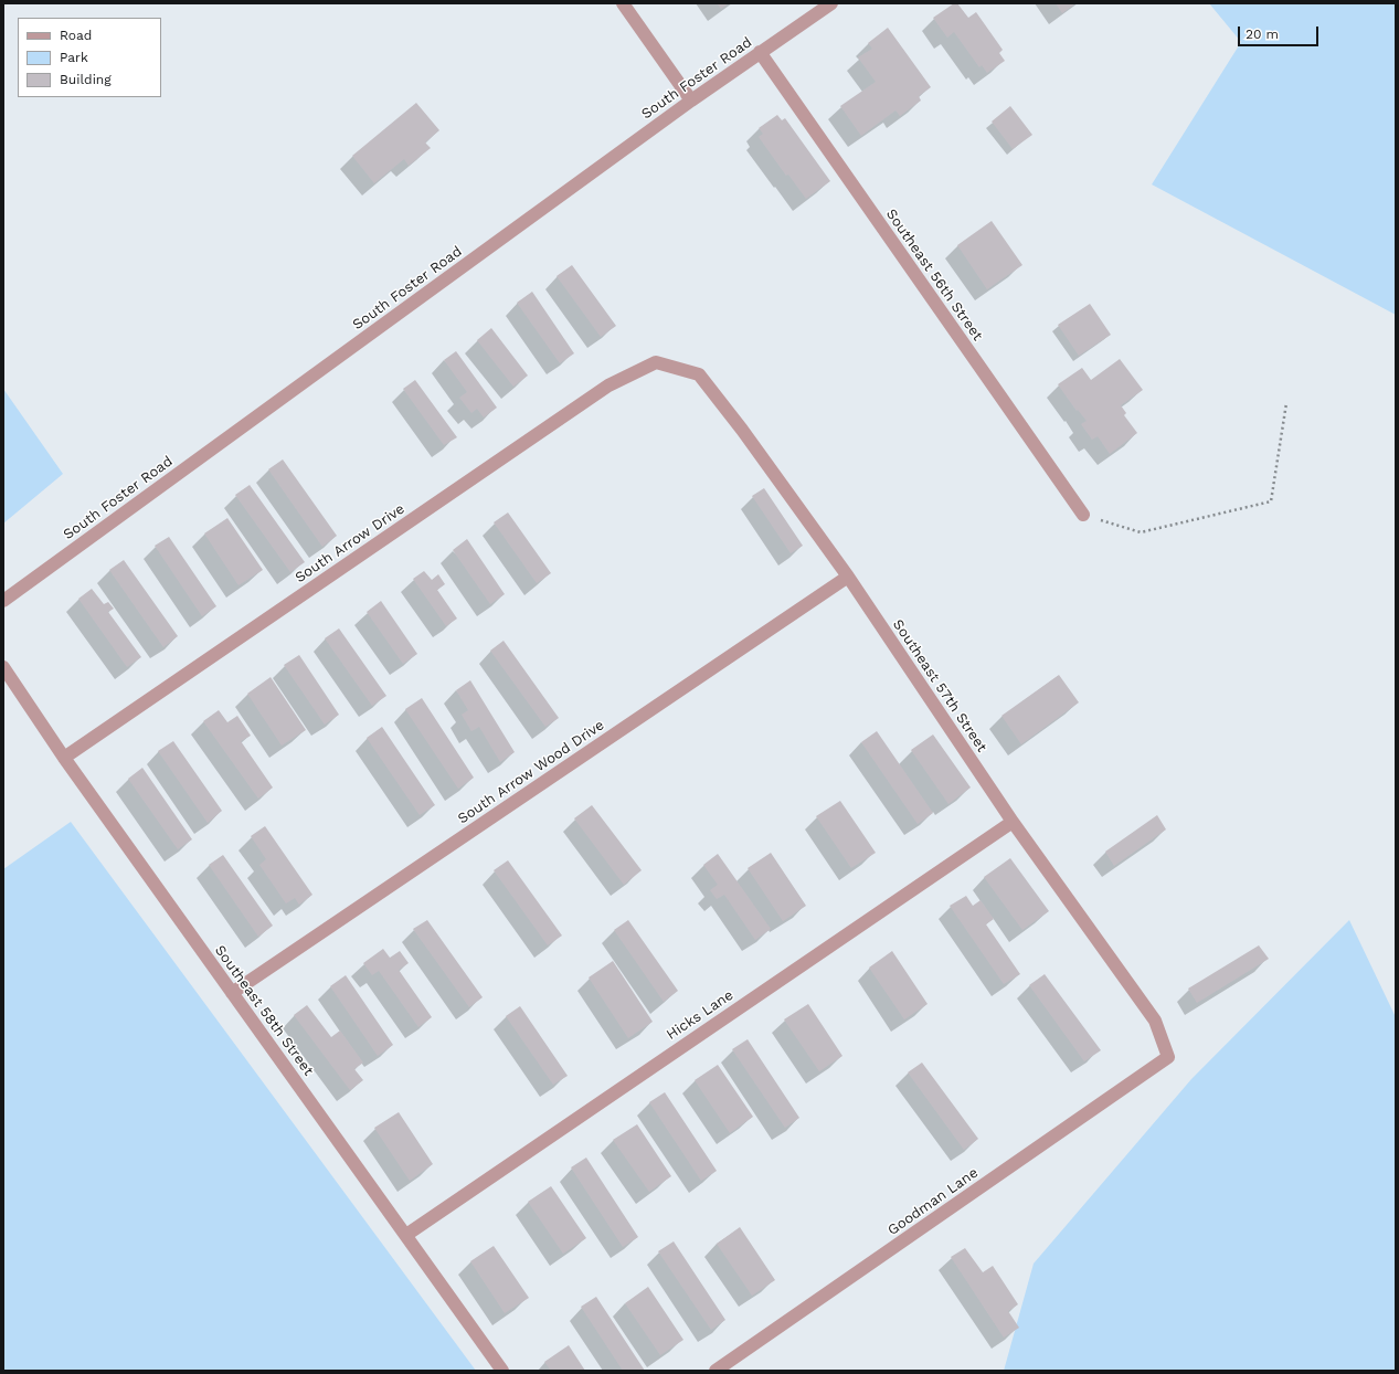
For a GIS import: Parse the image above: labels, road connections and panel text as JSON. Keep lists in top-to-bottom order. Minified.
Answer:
{"streets":{"street":["South Foster Road","Southeast 56th Street","South Arrow Drive","Southeast 57th Street","South Arrow Wood Drive","Southeast 58th Street","Hicks Lane","Goodman Lane"]},"crossings":[["South Foster Road","Southeast 56th Street"],["South Arrow Drive","Southeast 57th Street"],["South Arrow Drive","Southeast 58th Street"],["Southeast 57th Street","South Arrow Wood Drive"],["Southeast 57th Street","Hicks Lane"],["Southeast 57th Street","Goodman Lane"],["South Arrow Wood Drive","Southeast 58th Street"],["Southeast 58th Street","Hicks Lane"]],"legend":["Road","Park","Building"],"scale_bar":"20 m"}
